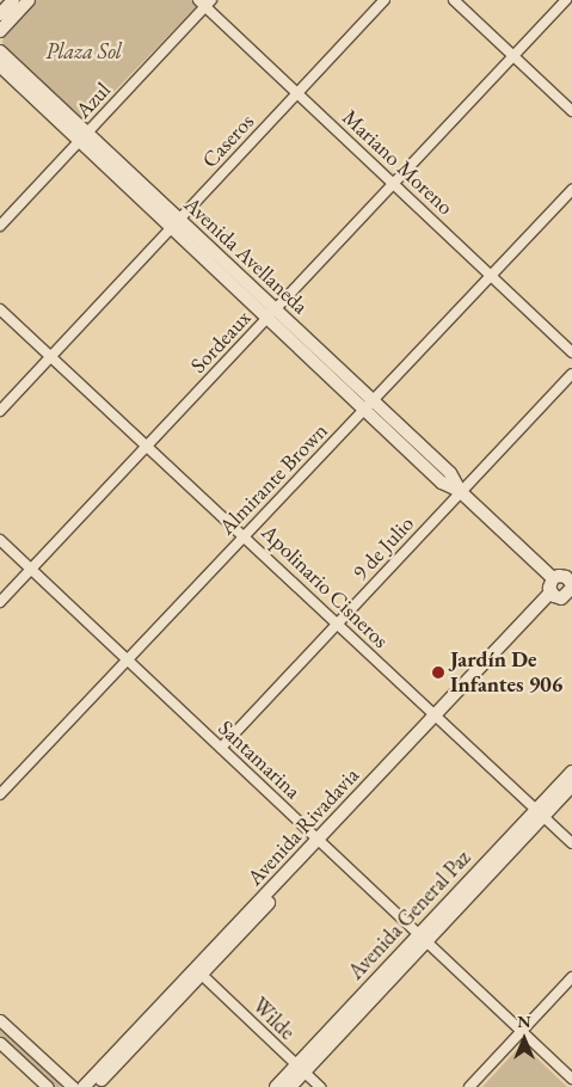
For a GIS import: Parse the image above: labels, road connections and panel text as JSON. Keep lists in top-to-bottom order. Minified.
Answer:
{"streets":{"main road":["Avenida Avellaneda","Avenida Rivadavia","Avenida General Paz"],"street":["Azul","Caseros","Mariano Moreno","Sordeaux","Almirante Brown","9 de Julio","Apolinario Cisneros","Santamarina","Wilde"]},"crossings":[["Azul","Mariano Moreno"],["Azul","Avenida Avellaneda"],["Caseros","Mariano Moreno"],["Caseros","Avenida Avellaneda"],["Caseros","Apolinario Cisneros"],["Mariano Moreno","Sordeaux"],["Mariano Moreno","Almirante Brown"],["Avenida Avellaneda","Sordeaux"],["Avenida Avellaneda","Almirante Brown"],["Avenida Avellaneda","9 de Julio"],["Avenida Avellaneda","Avenida Rivadavia"],["Sordeaux","Apolinario Cisneros"],["Sordeaux","Santamarina"],["Almirante Brown","Apolinario Cisneros"],["Almirante Brown","Santamarina"],["9 de Julio","Apolinario Cisneros"],["9 de Julio","Santamarina"],["Apolinario Cisneros","Avenida Rivadavia"],["Apolinario Cisneros","Avenida General Paz"],["Santamarina","Avenida Rivadavia"],["Santamarina","Avenida General Paz"],["Avenida Rivadavia","Wilde"],["Avenida General Paz","Wilde"]],"parks":["Plaza Sol"],"places":["Jardín De Infantes 906"],"north":"top"}
